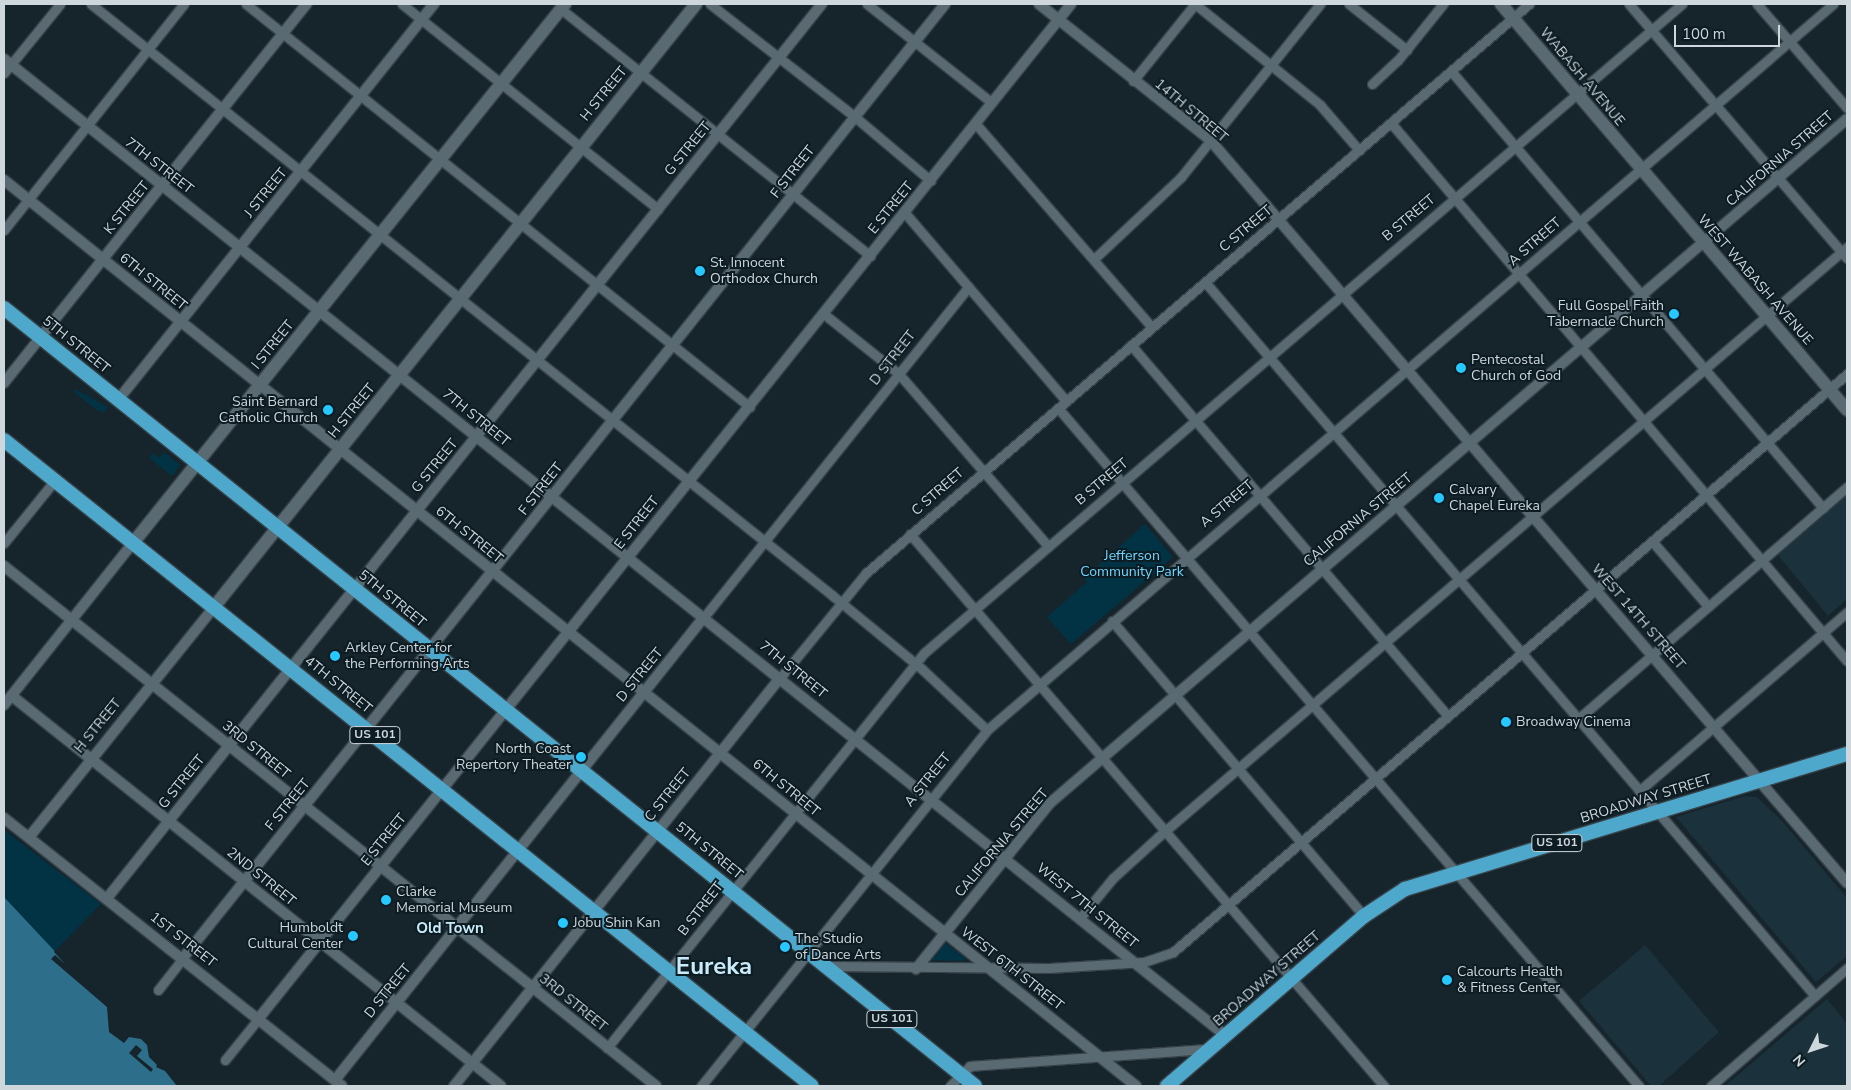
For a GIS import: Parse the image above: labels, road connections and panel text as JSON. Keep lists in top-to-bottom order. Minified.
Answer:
{"streets":{"highway":["5TH STREET","4TH STREET","US 101","BROADWAY STREET"],"main road":["WABASH AVENUE","H STREET","WEST WABASH AVENUE","I STREET"],"street":["14TH STREET","G STREET","CALIFORNIA STREET","7TH STREET","F STREET","J STREET","K STREET","E STREET","B STREET","C STREET","A STREET","6TH STREET","D STREET","WEST 14TH STREET","3RD STREET","2ND STREET","WEST 7TH STREET","1ST STREET","WEST 6TH STREET"]},"crossings":[["WABASH AVENUE","B STREET"],["WABASH AVENUE","C STREET"],["WABASH AVENUE","A STREET"],["WABASH AVENUE","WEST WABASH AVENUE"],["H STREET","7TH STREET"],["H STREET","6TH STREET"],["H STREET","5TH STREET"],["H STREET","4TH STREET"],["H STREET","3RD STREET"],["H STREET","2ND STREET"],["H STREET","1ST STREET"],["14TH STREET","E STREET"],["14TH STREET","B STREET"],["14TH STREET","C STREET"],["14TH STREET","A STREET"],["14TH STREET","WEST 14TH STREET"],["G STREET","7TH STREET"],["G STREET","6TH STREET"],["G STREET","5TH STREET"],["G STREET","4TH STREET"],["G STREET","3RD STREET"],["G STREET","2ND STREET"],["G STREET","1ST STREET"],["CALIFORNIA STREET","WEST WABASH AVENUE"],["CALIFORNIA STREET","WEST 14TH STREET"],["CALIFORNIA STREET","WEST 7TH STREET"],["CALIFORNIA STREET","WEST 6TH STREET"],["7TH STREET","F STREET"],["7TH STREET","J STREET"],["7TH STREET","K STREET"],["7TH STREET","E STREET"],["7TH STREET","B STREET"],["7TH STREET","C STREET"],["7TH STREET","A STREET"],["7TH STREET","I STREET"],["7TH STREET","D STREET"],["7TH STREET","WEST 7TH STREET"],["F STREET","6TH STREET"],["F STREET","5TH STREET"],["F STREET","4TH STREET"],["F STREET","3RD STREET"],["F STREET","2ND STREET"],["F STREET","1ST STREET"],["J STREET","6TH STREET"],["J STREET","5TH STREET"],["K STREET","6TH STREET"],["K STREET","5TH STREET"],["E STREET","6TH STREET"],["E STREET","5TH STREET"],["E STREET","4TH STREET"],["E STREET","3RD STREET"],["E STREET","2ND STREET"],["E STREET","1ST STREET"],["B STREET","6TH STREET"],["B STREET","5TH STREET"],["B STREET","4TH STREET"],["B STREET","3RD STREET"],["C STREET","6TH STREET"],["C STREET","5TH STREET"],["C STREET","4TH STREET"],["C STREET","3RD STREET"],["C STREET","2ND STREET"],["A STREET","WEST WABASH AVENUE"],["A STREET","6TH STREET"],["A STREET","5TH STREET"],["A STREET","WEST 14TH STREET"],["A STREET","4TH STREET"],["A STREET","US 101"],["A STREET","WEST 7TH STREET"],["A STREET","WEST 6TH STREET"],["6TH STREET","I STREET"],["6TH STREET","D STREET"],["6TH STREET","WEST 6TH STREET"],["5TH STREET","I STREET"],["5TH STREET","D STREET"],["5TH STREET","US 101"],["I STREET","4TH STREET"],["I STREET","3RD STREET"],["I STREET","2ND STREET"],["D STREET","4TH STREET"],["D STREET","3RD STREET"],["D STREET","2ND STREET"],["D STREET","1ST STREET"],["WEST 14TH STREET","BROADWAY STREET"],["4TH STREET","US 101"],["BROADWAY STREET","WEST 7TH STREET"]],"districts":["Old Town","Eureka"],"parks":["Jefferson Community Park"],"places":["St. Innocent Orthodox Church","Full Gospel Faith Tabernacle Church","Pentecostal Church of God","Saint Bernard Catholic Church","Calvary Chapel Eureka","Arkley Center for the Performing Arts","Broadway Cinema","North Coast Repertory Theater","Clarke Memorial Museum","Jobu Shin Kan","Humboldt Cultural Center","The Studio of Dance Arts","Calcourts Health & Fitness Center"],"scale_bar":"100 m","north":"bottom left"}
